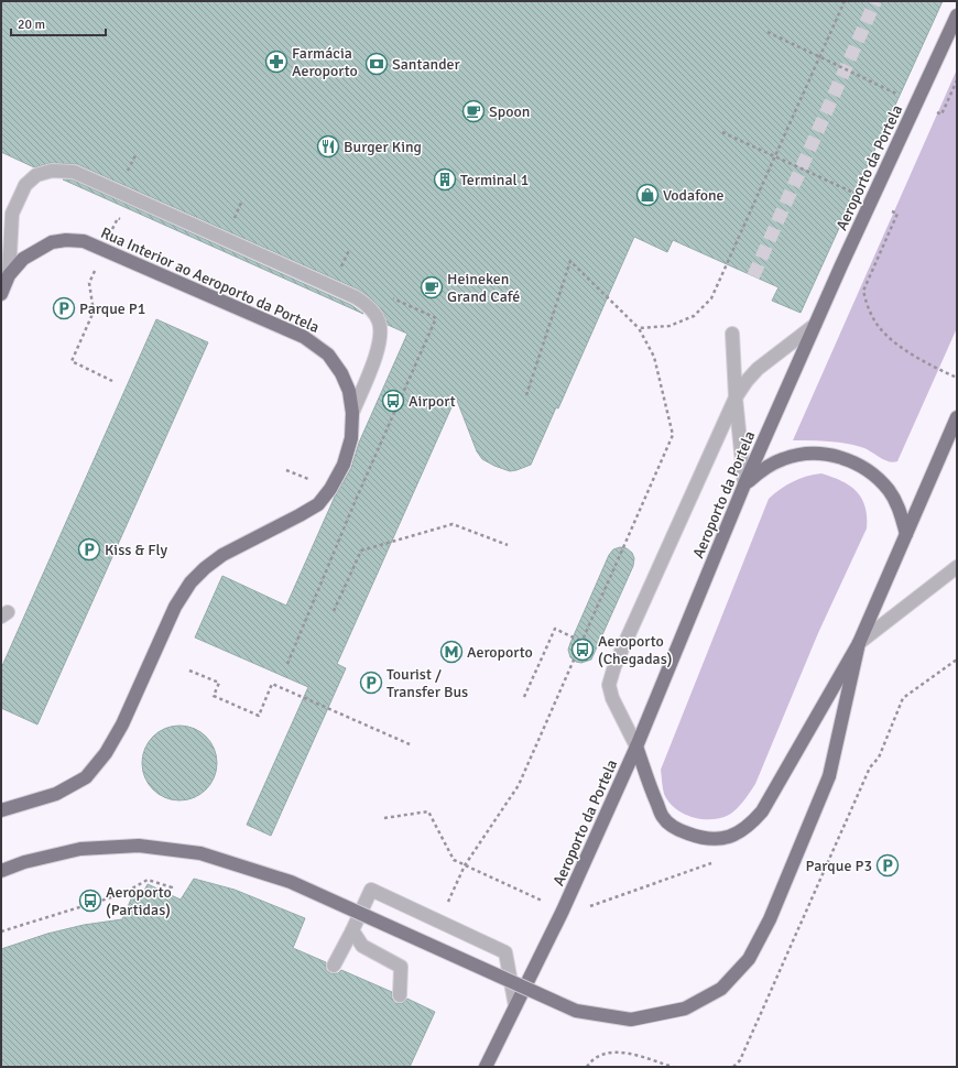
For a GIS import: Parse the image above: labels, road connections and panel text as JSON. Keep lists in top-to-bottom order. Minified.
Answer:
{"streets":{"main road":["Aeroporto da Portela","Rua Interior ao Aeroporto da Portela"]},"places":{"pharmacy":["Farmácia Aeroporto"],"bank":["Santander"],"cafe":["Spoon","Heineken Grand Café"],"restaurant":["Burger King"],"building":["Terminal 1"],"shop":["Vodafone"],"parking":["Parque P1","Kiss & Fly","Tourist / Transfer Bus","Parque P3"],"bus stop":["Airport","Aeroporto (Chegadas)","Aeroporto (Partidas)"],"metro station":["Aeroporto"]},"scale_bar":"20 m"}
